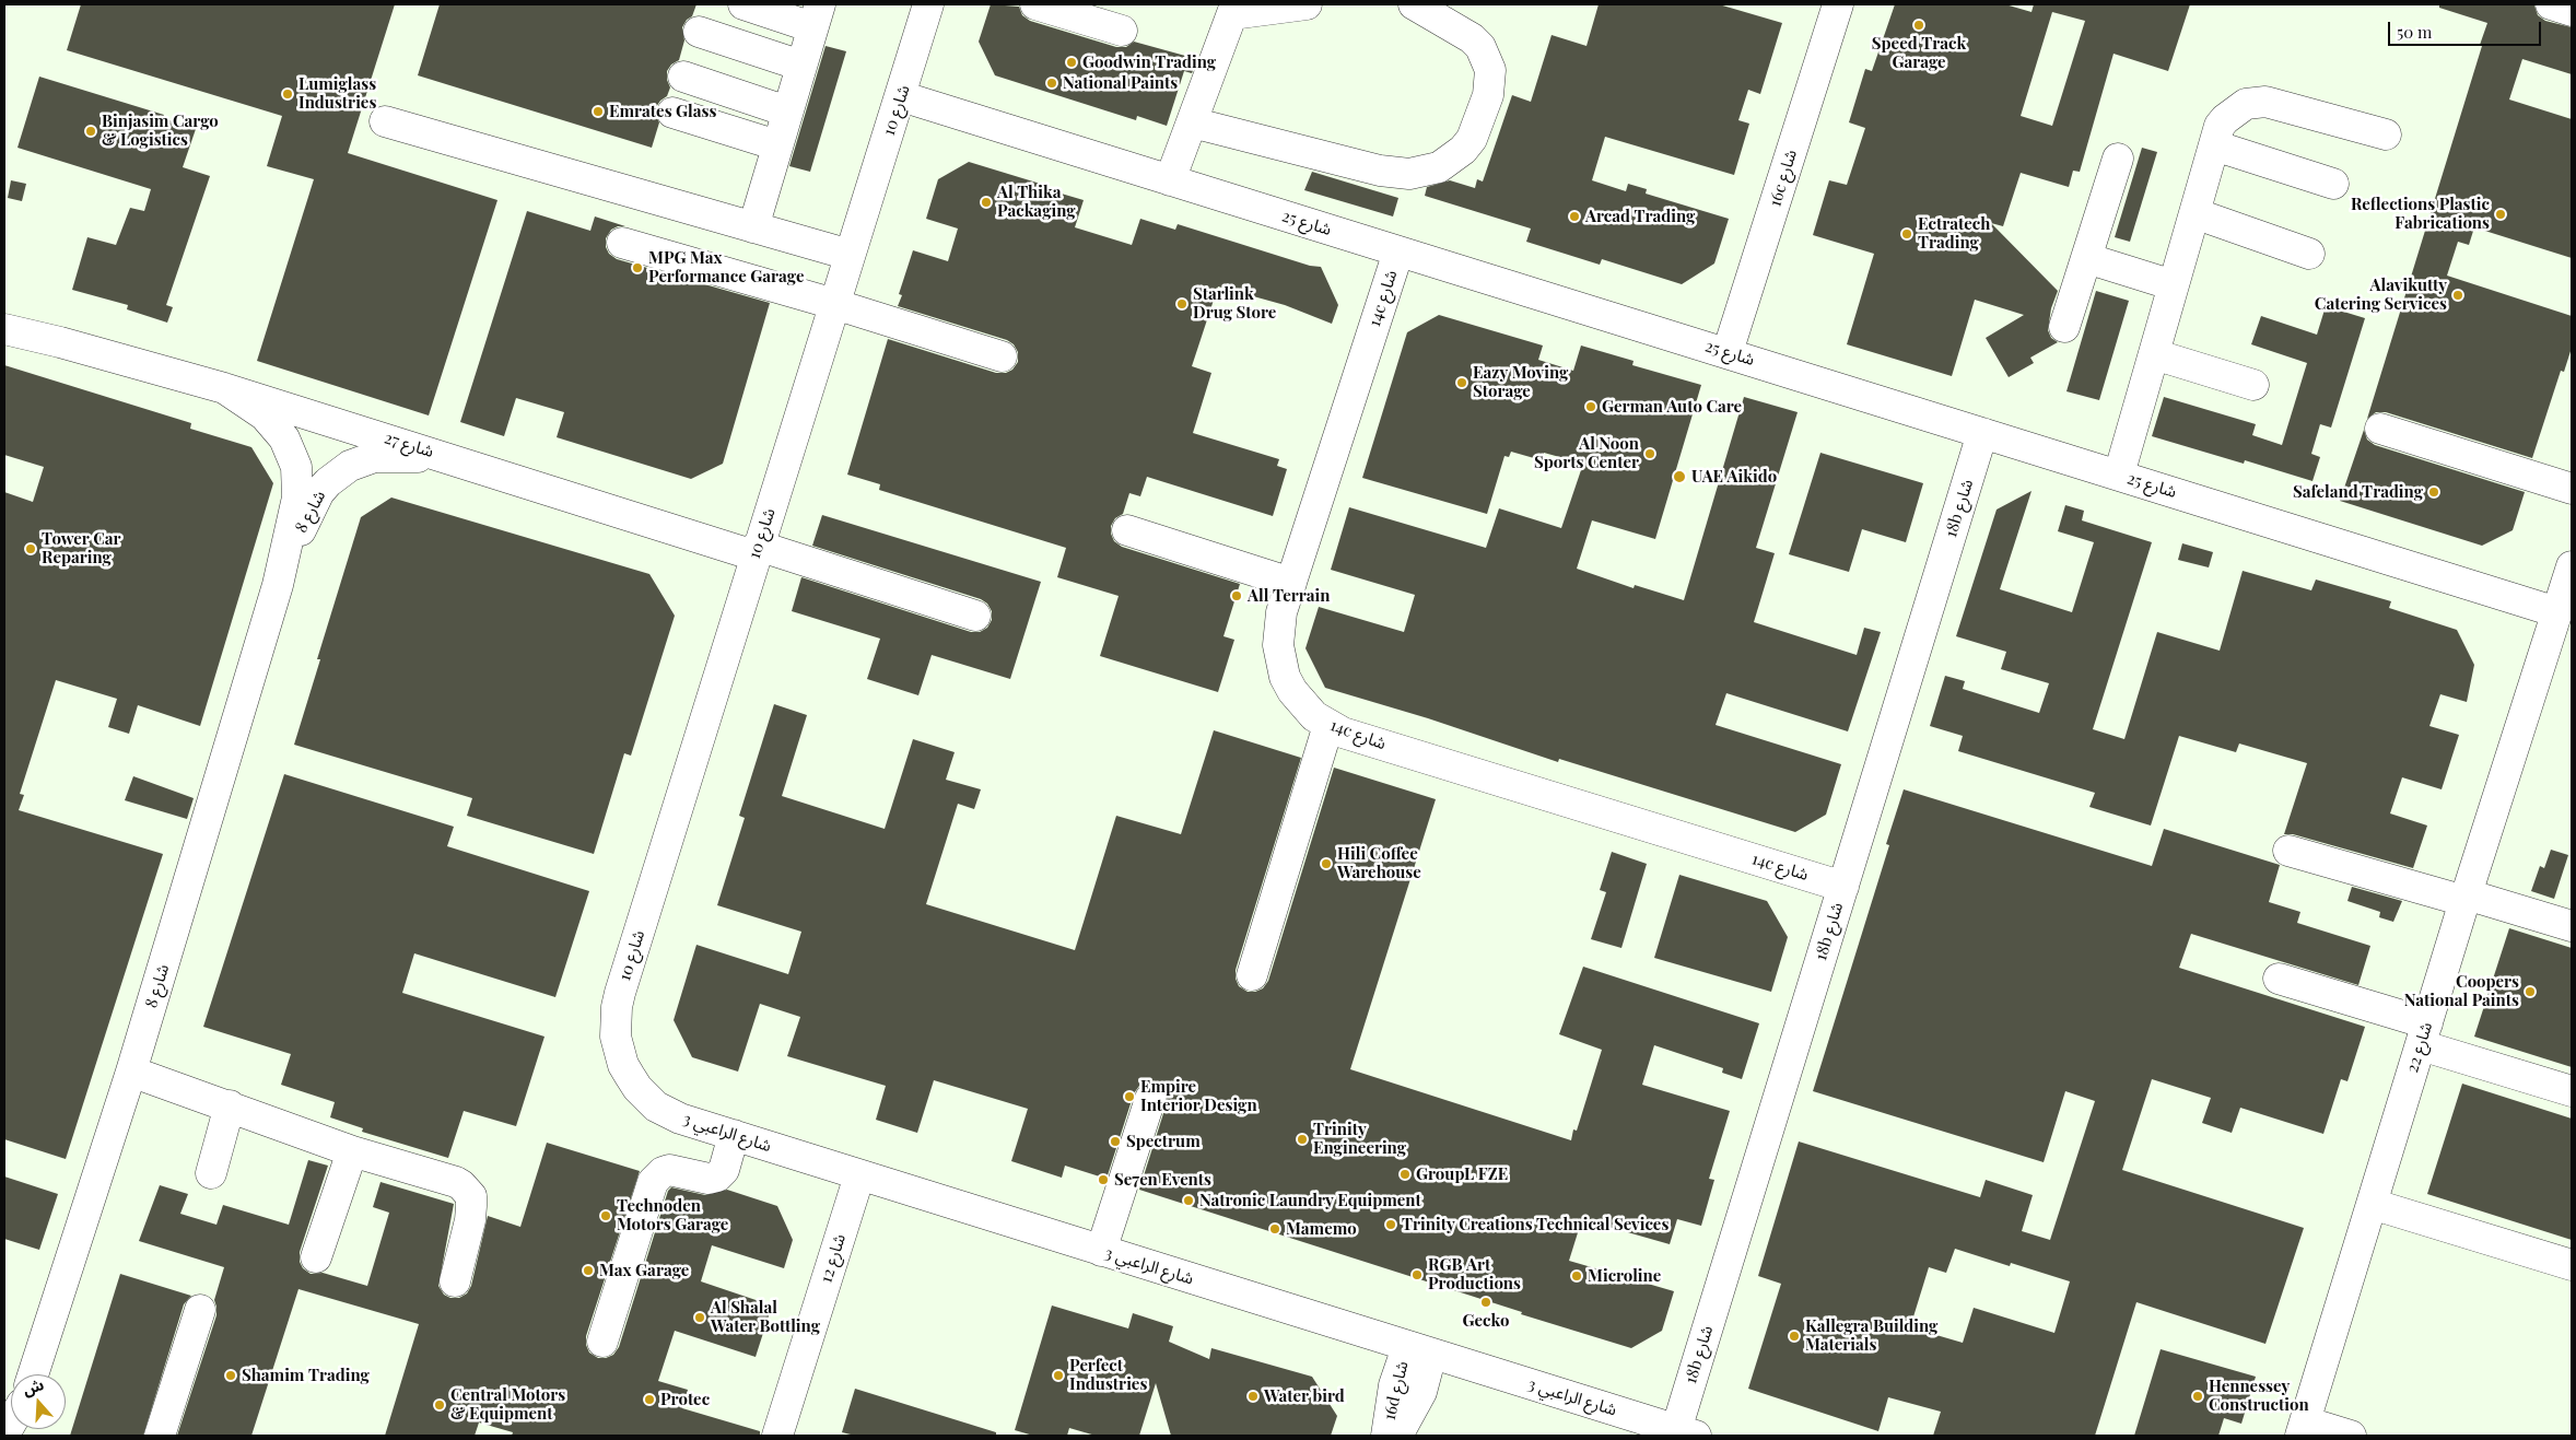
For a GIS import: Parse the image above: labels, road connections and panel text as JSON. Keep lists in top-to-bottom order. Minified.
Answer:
{"streets":{"street":["شارع 10","16c شارع","شارع 25","14c شارع","شارع 27","18b شارع","شارع 8","شارع 22","شارع الراعبي 3","شارع 12","16d شارع"]},"crossings":[["شارع 10","شارع 25"],["شارع 10","شارع 27"],["شارع 10","شارع الراعبي 3"],["16c شارع","شارع 25"],["شارع 25","14c شارع"],["شارع 25","18b شارع"],["شارع 25","شارع 22"],["14c شارع","18b شارع"],["شارع 27","شارع 8"],["18b شارع","شارع الراعبي 3"],["شارع الراعبي 3","شارع 12"],["شارع الراعبي 3","16d شارع"]],"places":["Speed Track Garage","Goodwin Trading","National Paints","Lumiglass Industries","Emrates Glass","Binjasim Cargo & Logistics","Al Thika Packaging","Reflections Plastic Fabrications","Arcad Trading","Ectratech Trading","MPG Max Performance Garage","Alavikutty Catering Services","Starlink Drug Store","Eazy Moving Storage","German Auto Care","Al Noon Sports Center","UAE Aikido","Safeland Trading","Tower Car Reparing","All Terrain","Hili Coffee Warehouse","Coopers National Paints","Empire Interior Design","Trinity Engineering","Spectrum","GroupL FZE","Se7en Events","Natronic Laundry Equipment","Technoden Motors Garage","Trinity Creations Technical Sevices","Mamemo","Max Garage","RGB Art Productions","Microline","Gecko","Al Shalal Water Bottling","Kallegra Building Materials","Shamim Trading","Perfect Industries","Water bird","Hennessey Construction","Protec","Central Motors & Equipment"],"scale_bar":"50 m","north":"top"}
